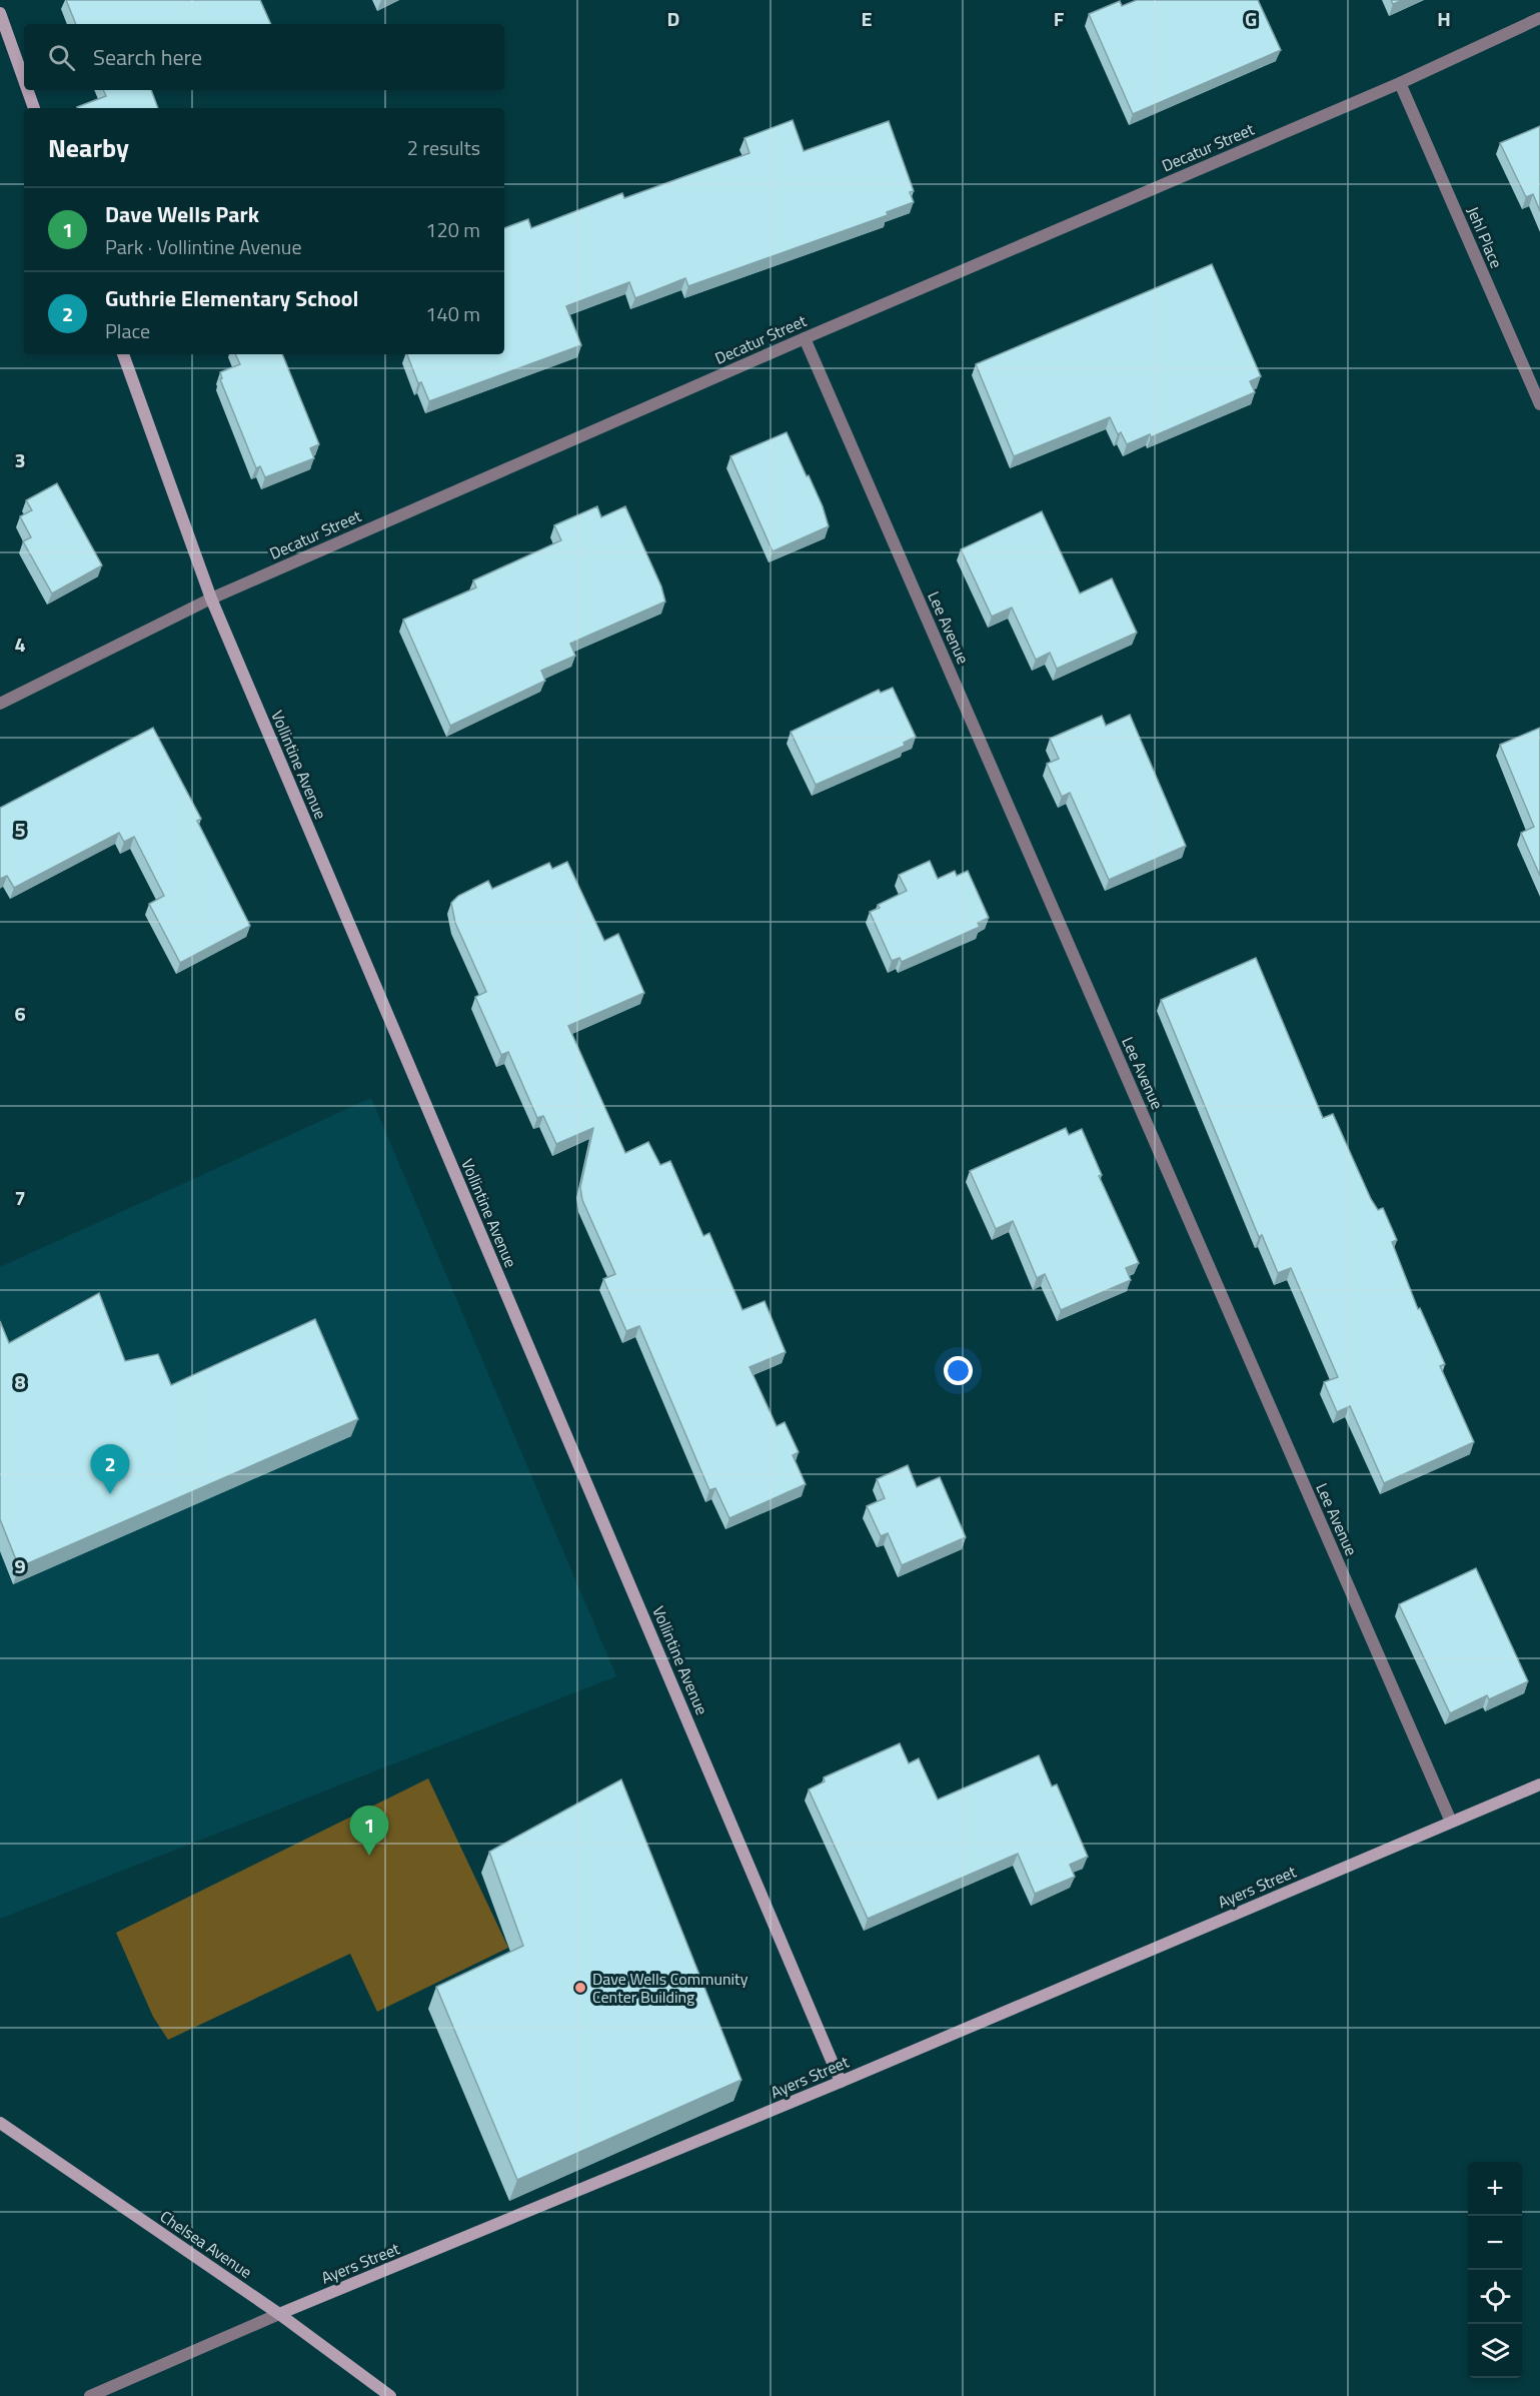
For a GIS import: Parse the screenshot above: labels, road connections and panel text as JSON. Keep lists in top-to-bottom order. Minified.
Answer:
{"streets":{"street":["Decatur Street","Jehl Place","Lee Avenue","Vollintine Avenue","Ayers Street","Chelsea Avenue"]},"crossings":[["Decatur Street","Jehl Place"],["Decatur Street","Lee Avenue"],["Decatur Street","Vollintine Avenue"],["Lee Avenue","Ayers Street"],["Vollintine Avenue","Ayers Street"],["Ayers Street","Chelsea Avenue"]],"places":["Dave Wells Community Center Building"],"page":{"search":"Search here","heading":["Nearby","2 results"],"list":[{"mark":"1","name":"Dave Wells Park","note":"Park · Vollintine Avenue","value":"120 m"},{"mark":"2","name":"Guthrie Elementary School","note":"Place","value":"140 m"}],"pins":["2","1"],"map_buttons":["+","−"]},"grid":{"columns":["D","E","F","G","H"],"rows":["3","4","5","6","7","8","9"]}}
